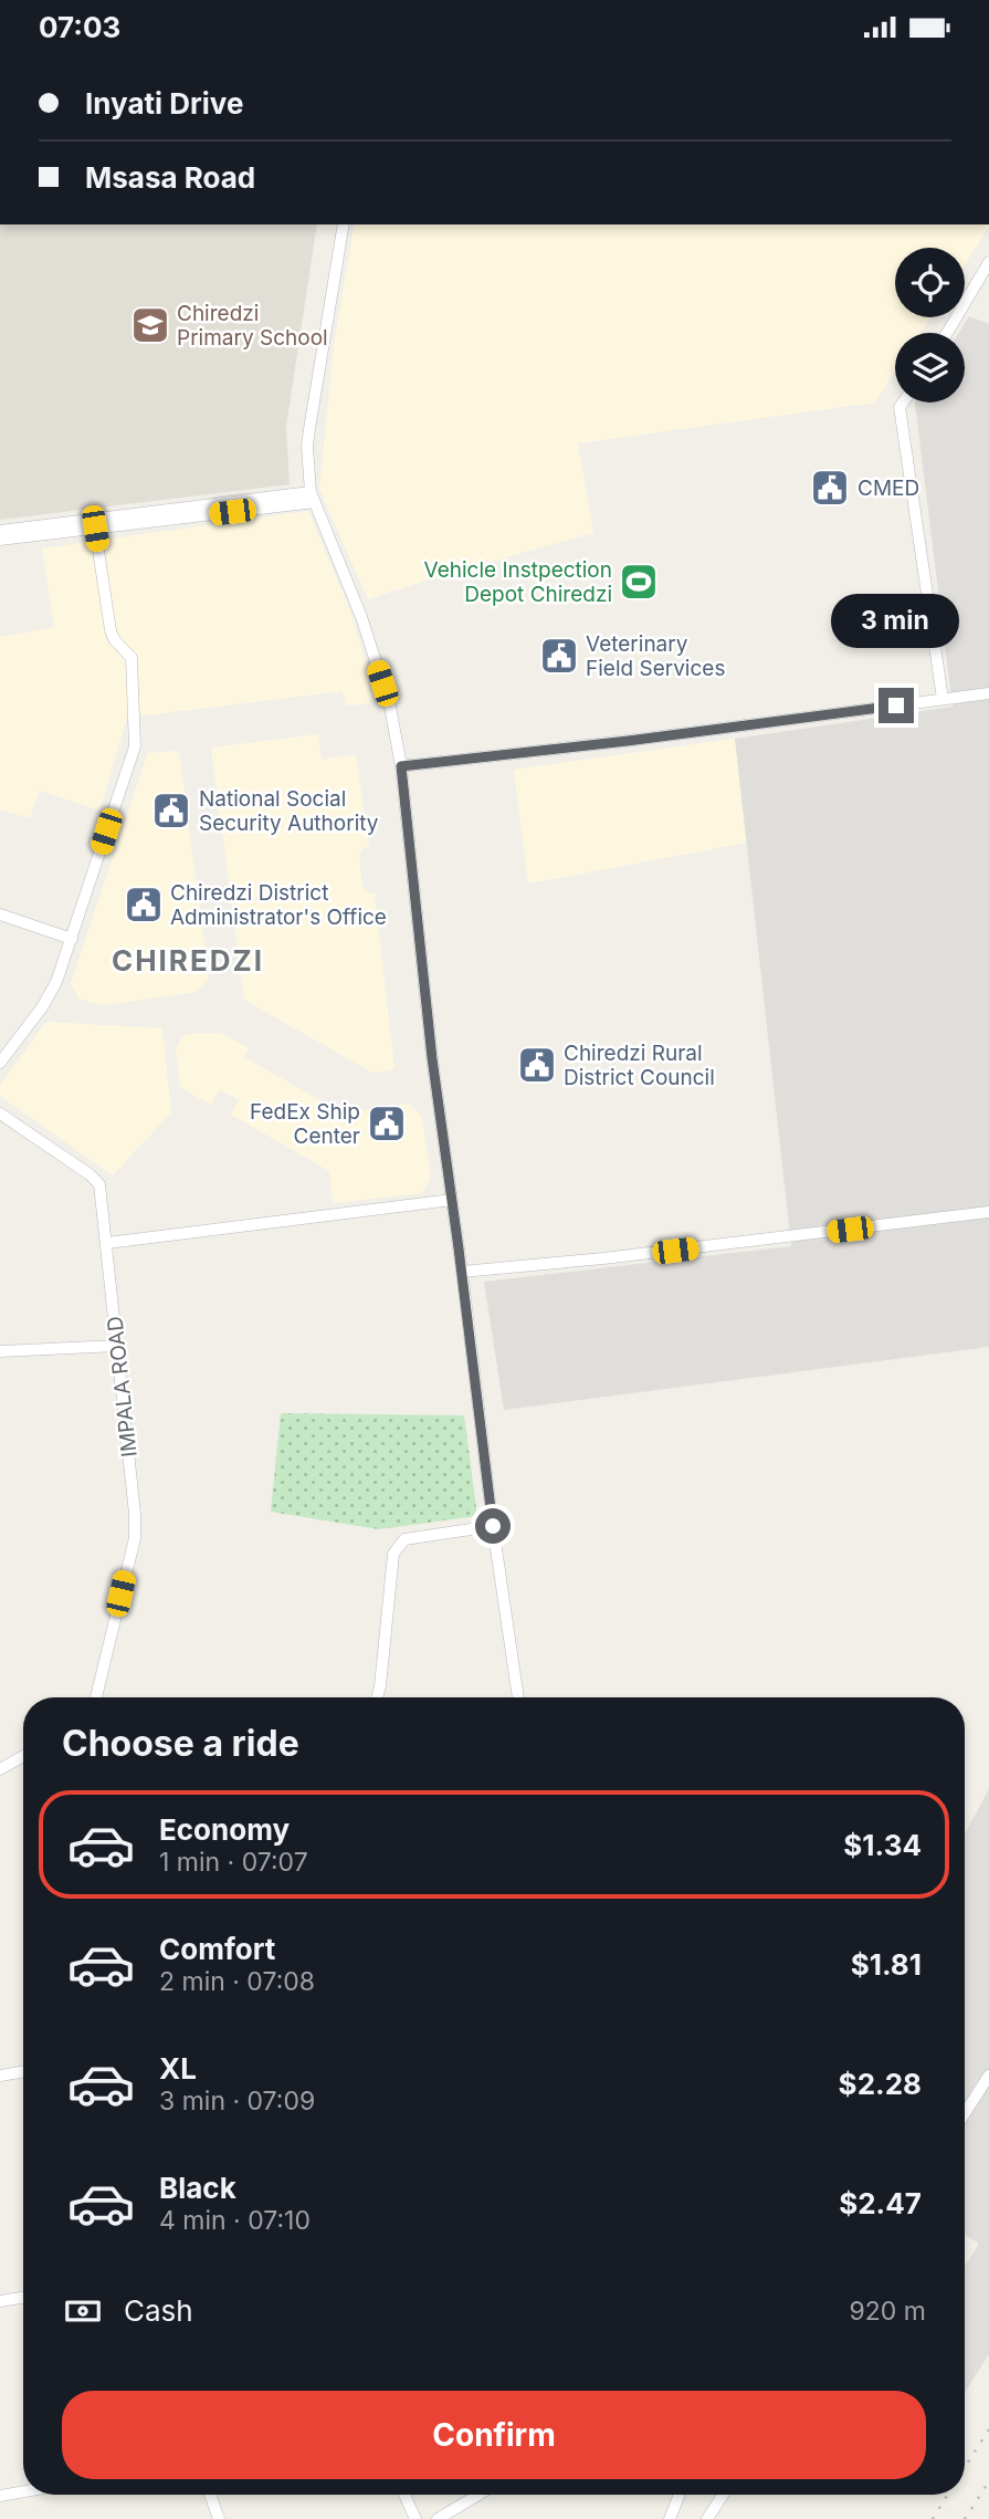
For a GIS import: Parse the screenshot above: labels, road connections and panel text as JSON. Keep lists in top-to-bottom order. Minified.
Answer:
{"streets":{"street":["IMPALA ROAD"]},"districts":["CHIREDZI"],"places":{"school or university":["Chiredzi Primary School"],"public building":["CMED","Veterinary Field Services","National Social Security Authority","Chiredzi District Administrator's Office","Chiredzi Rural District Council","FedEx Ship Center"],"sports":["Vehicle Instpection Depot Chiredzi"]},"page":{"status":"07:03","banner":["Inyati Drive","Msasa Road"],"bubble":"3 min","heading":"Choose a ride","list":[{"name":"Economy","note":"1 min · 07:07","value":"$1.34"},{"name":"Comfort","note":"2 min · 07:08","value":"$1.81"},{"name":"XL","note":"3 min · 07:09","value":"$2.28"},{"name":"Black","note":"4 min · 07:10","value":"$2.47"}],"pay":["Cash","920 m"],"buttons":"Confirm"}}
